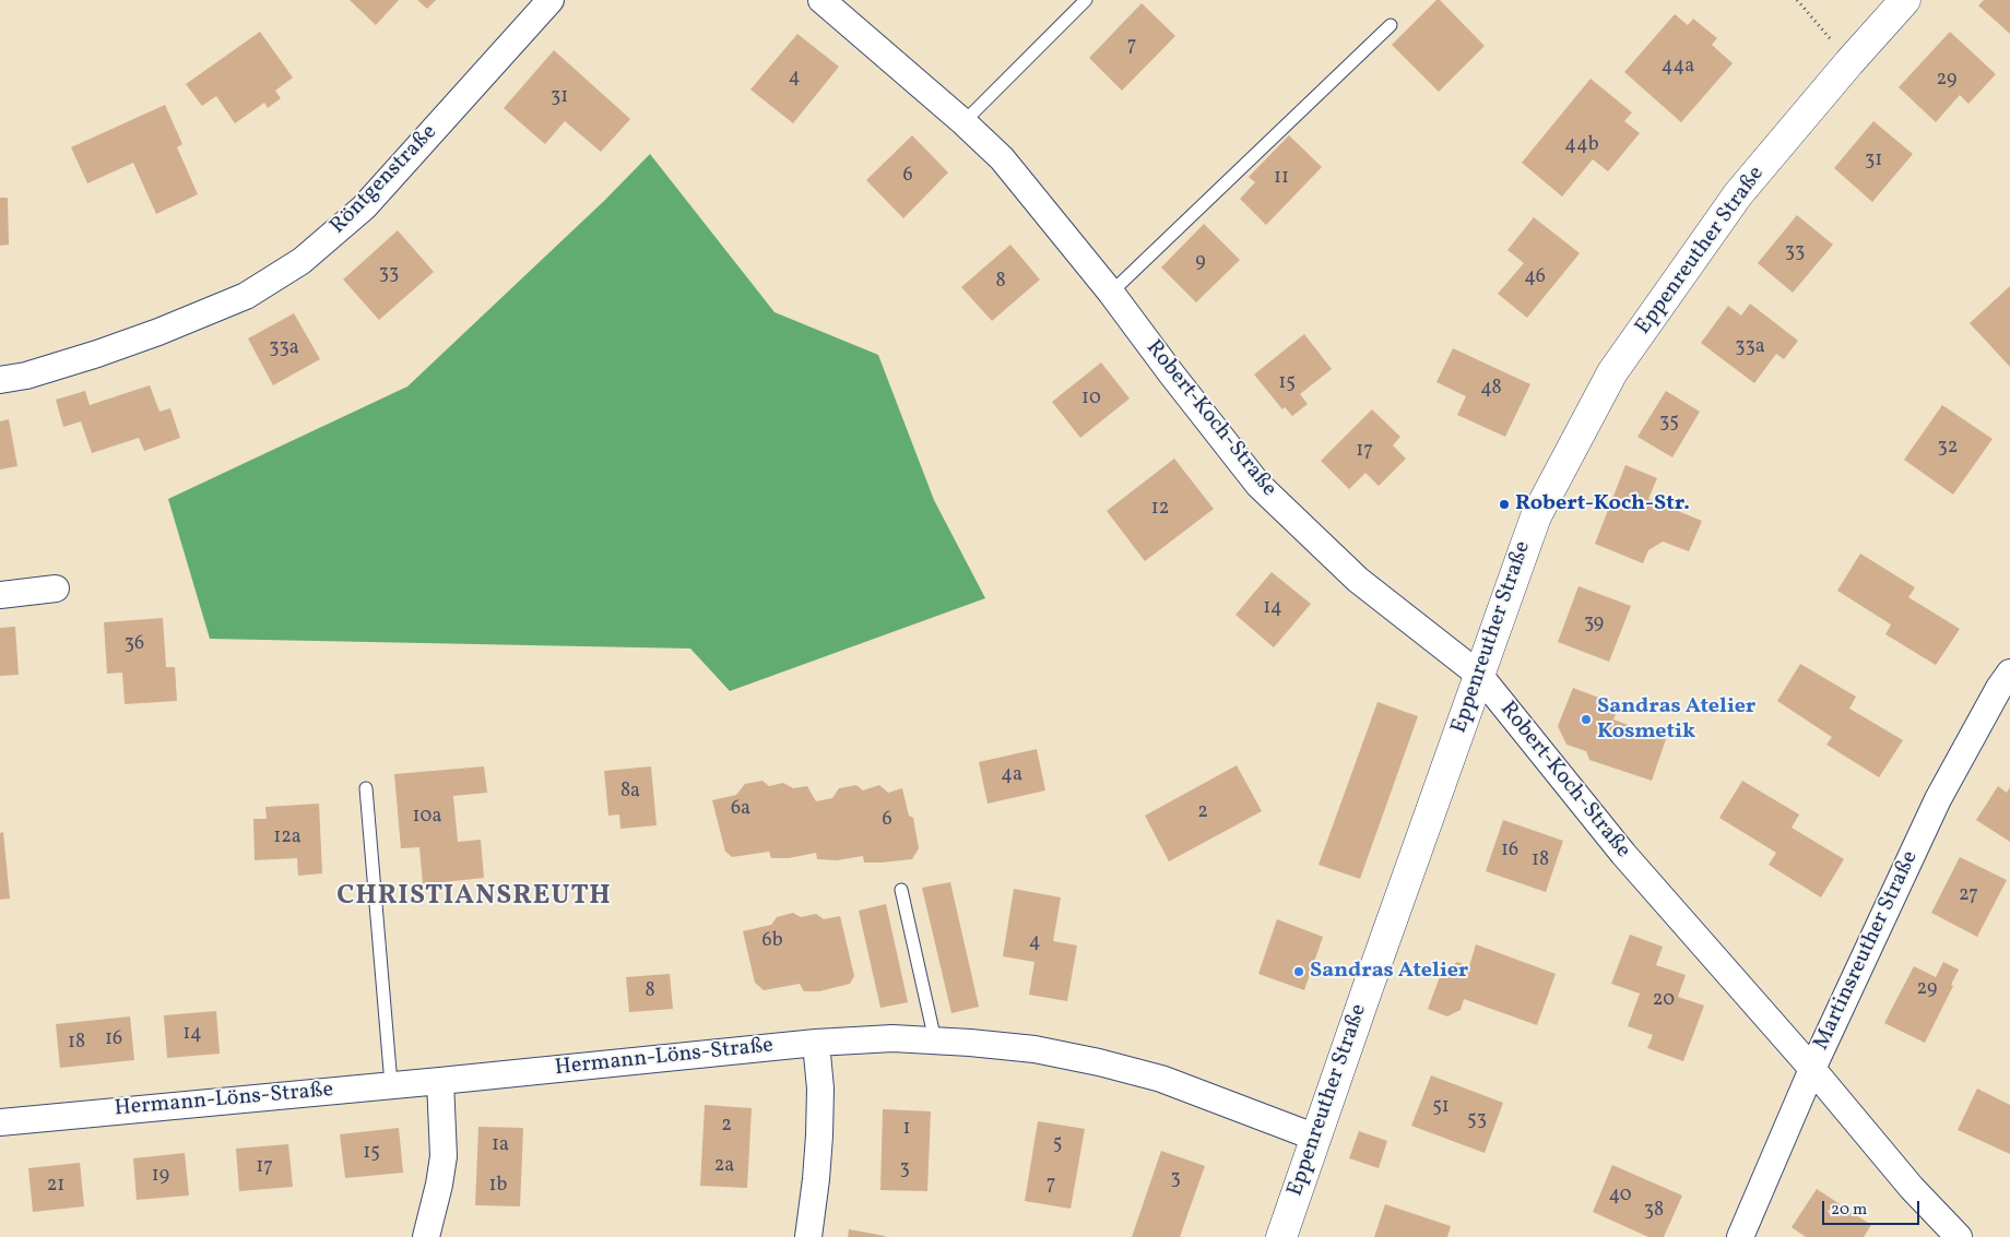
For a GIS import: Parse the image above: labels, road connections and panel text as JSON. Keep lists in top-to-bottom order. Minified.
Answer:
{"streets":{"main road":["Eppenreuther Straße"],"street":["Röntgenstraße","Robert-Koch-Straße","Martinsreuther Straße","Hermann-Löns-Straße"]},"crossings":[["Eppenreuther Straße","Robert-Koch-Straße"],["Eppenreuther Straße","Hermann-Löns-Straße"],["Robert-Koch-Straße","Martinsreuther Straße"]],"districts":["CHRISTIANSREUTH"],"places":["Robert-Koch-Str.","Sandras Atelier Kosmetik","Sandras Atelier"],"house_numbers":["7","44a","4","29","31","44b","31","6","11","33","9","33","46","8","33a","33a","15","48","10","35","32","17","12","14","39","36","4a","8a","6a","2","10a","6","12a","16","18","27","6b","4","29","8","20","14","16","18","51","53","2","1","5","1a","15","2a","17","3","19","3","7","21","1b","40","38"],"scale_bar":"20 m"}
